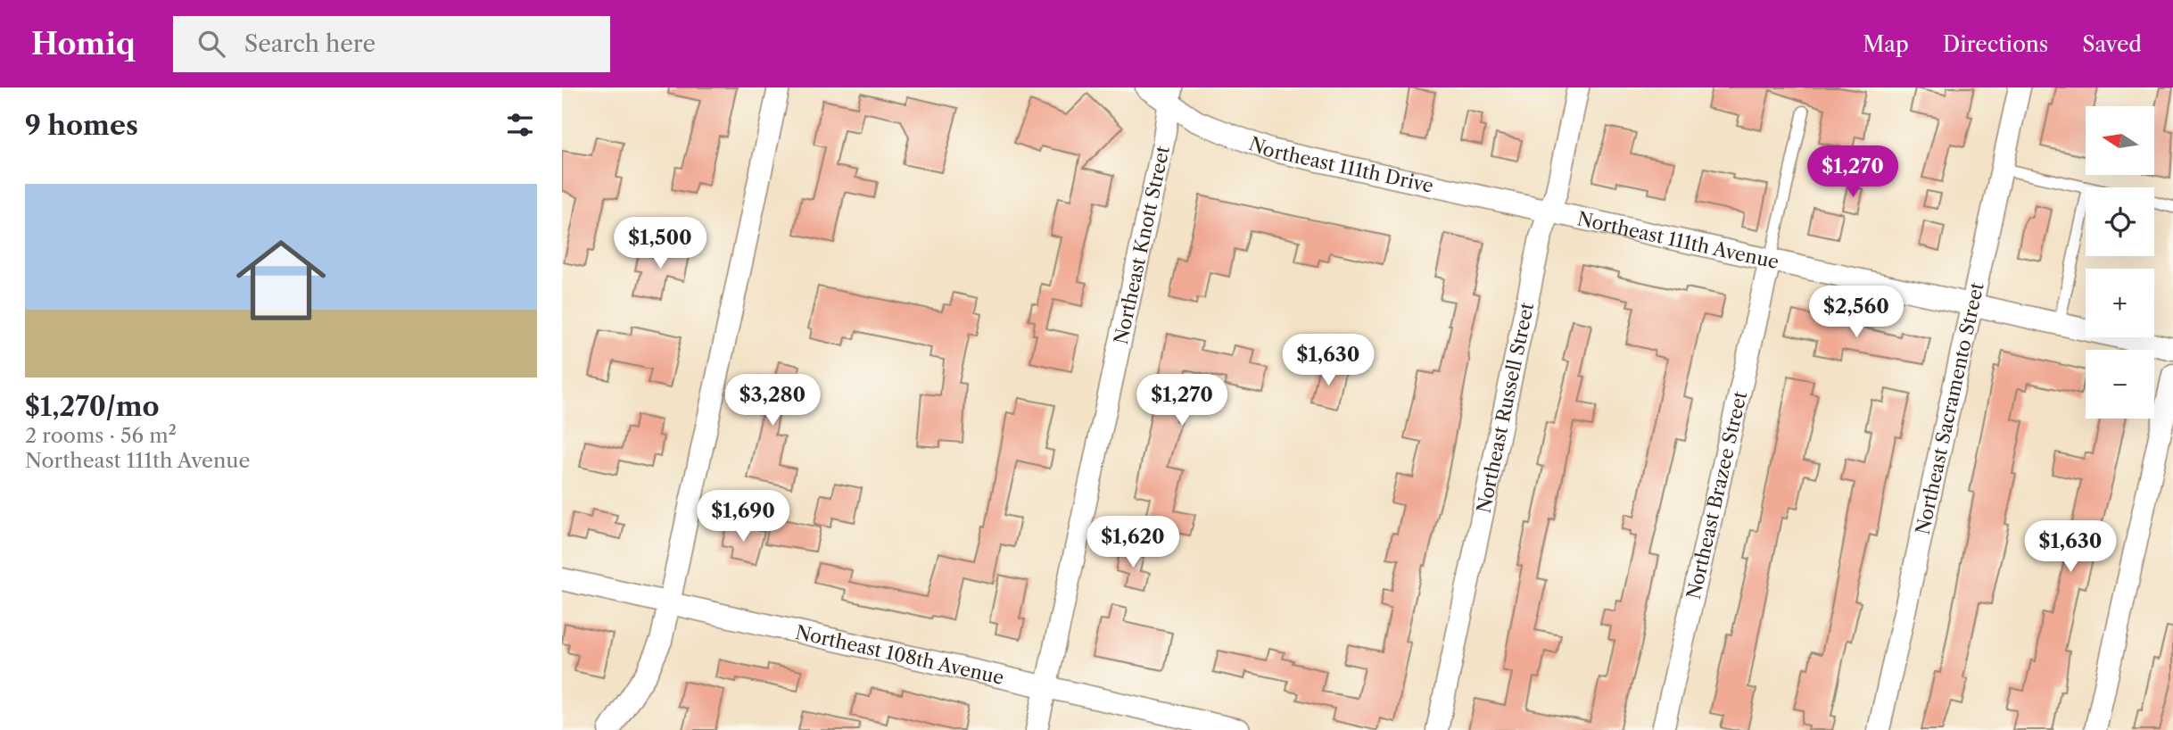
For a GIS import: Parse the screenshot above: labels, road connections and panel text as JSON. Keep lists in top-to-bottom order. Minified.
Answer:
{"streets":{"street":["Northeast 111th Drive","Northeast 111th Avenue","Northeast Knott Street","Northeast Russell Street","Northeast Sacramento Street","Northeast Brazee Street","Northeast 108th Avenue"]},"crossings":[["Northeast 111th Drive","Northeast 111th Avenue"],["Northeast 111th Drive","Northeast Knott Street"],["Northeast 111th Drive","Northeast Russell Street"],["Northeast 111th Avenue","Northeast Russell Street"],["Northeast 111th Avenue","Northeast Sacramento Street"],["Northeast 111th Avenue","Northeast Brazee Street"],["Northeast Knott Street","Northeast 108th Avenue"]],"north":"left","page":{"header":"Homiq","search":"Search here","nav":["Map","Directions","Saved"],"heading":"9 homes","map_buttons":["+","−"],"price":["$1,270","$1,500","$2,560","$1,630","$3,280","$1,270","$1,690","$1,620","$1,630"],"list":[{"name":"$1,270/mo","note":"2 rooms · 56 m² · Northeast 111th Avenue"}]}}
